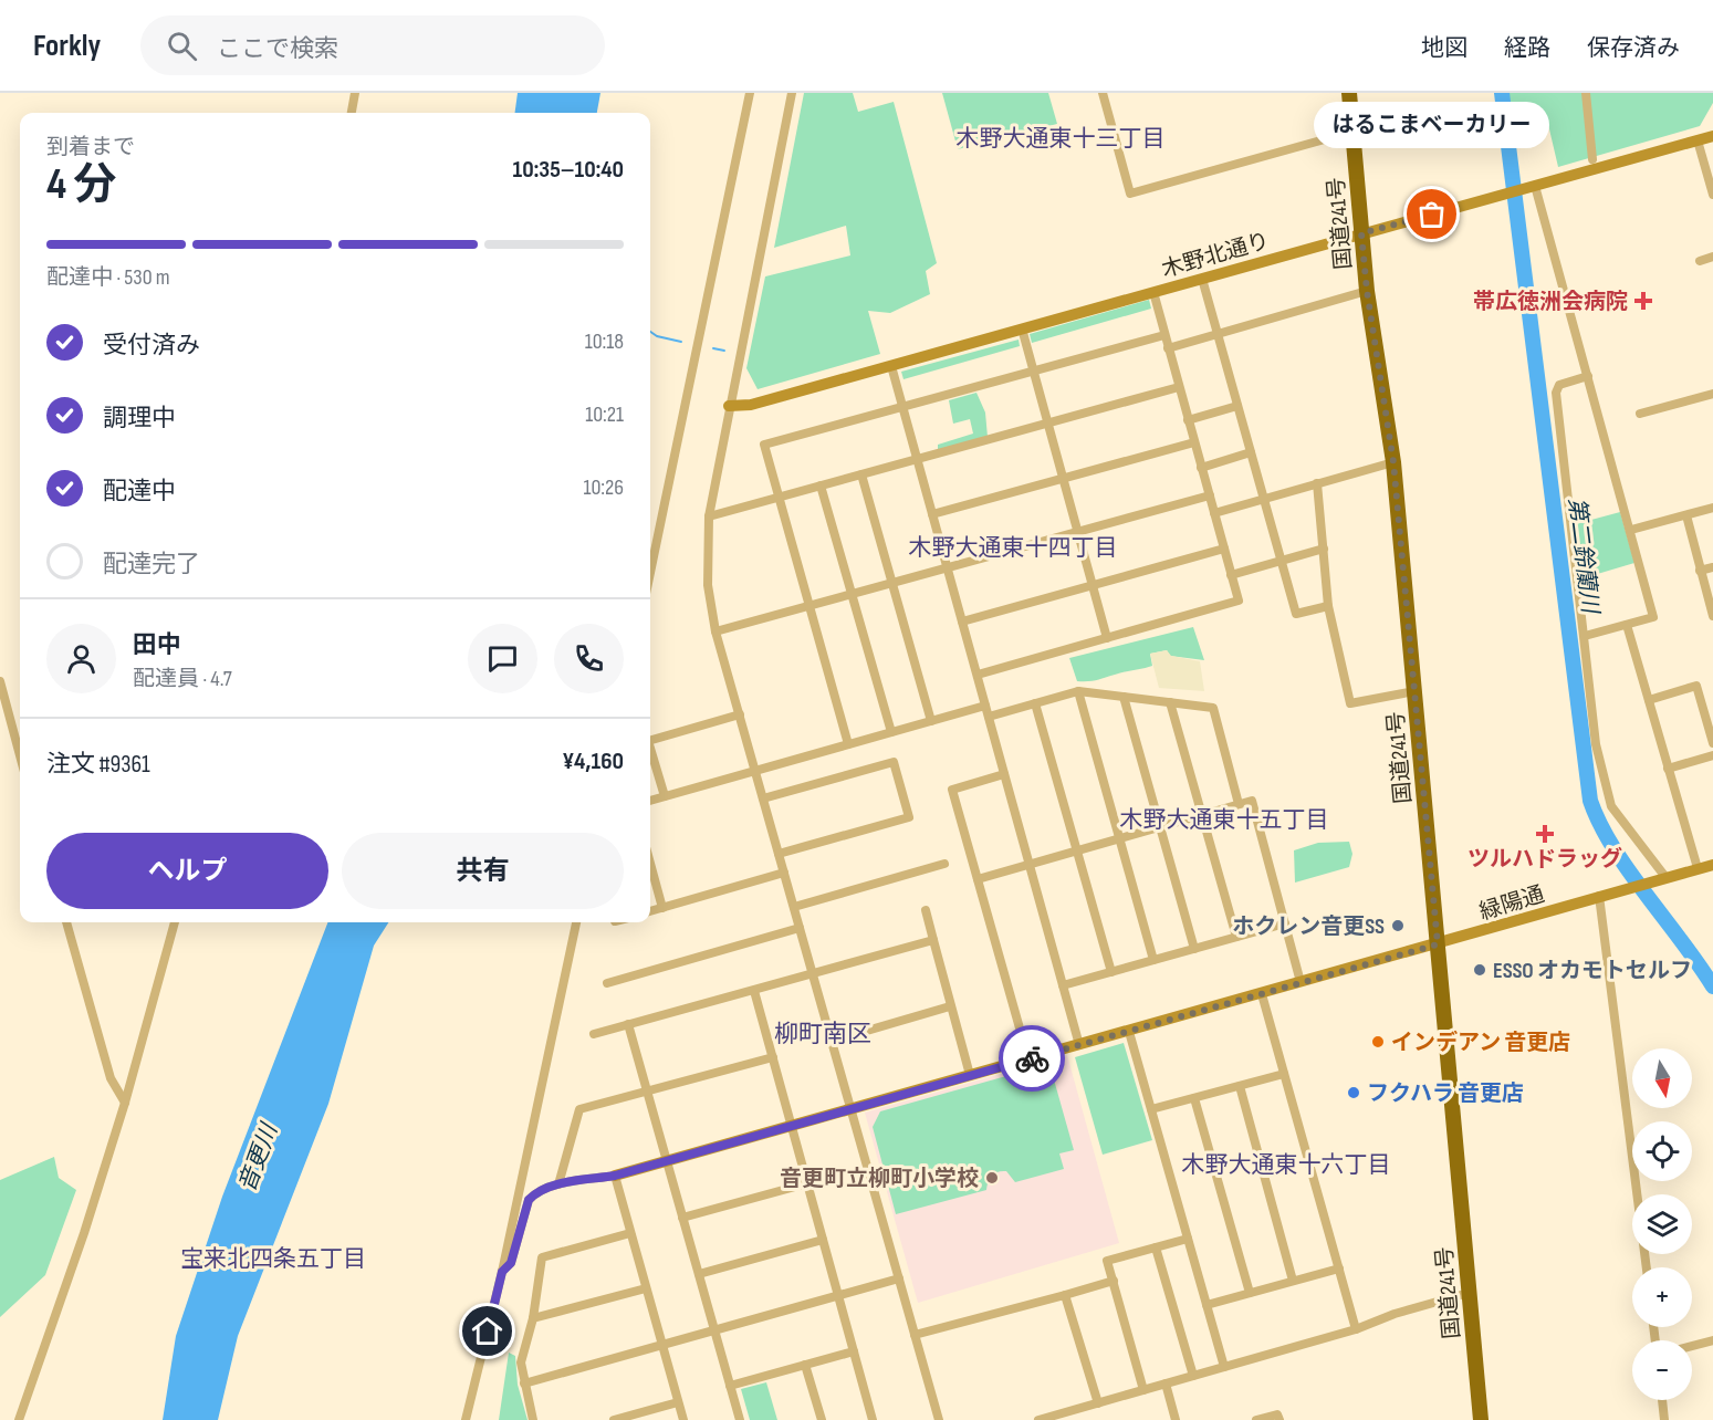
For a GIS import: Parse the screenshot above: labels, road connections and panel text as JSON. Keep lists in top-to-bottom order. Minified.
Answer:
{"streets":{"highway":["国道241号"],"street":["木野北通り","緑陽通"]},"crossings":[["国道241号","木野北通り"],["国道241号","緑陽通"]],"districts":["木野大通東十三丁目","木野大通東十四丁目","木野大通東十五丁目","柳町南区","木野大通東十六丁目","宝来北四条五丁目"],"water":["第二鈴蘭川","音更川"],"places":{"other":["はるこまベーカリー","ホクレン音更SS","ESSO オカモトセルフ","インデアン 音更店","フクハラ 音更店","音更町立柳町小学校"],"health":["帯広徳洲会病院","ツルハドラッグ"]},"north":"bottom","page":{"header":"Forkly","search":"ここで検索","nav":["地図","経路","保存済み"],"bubble":"はるこまベーカリー","heading":["4 分","到着まで","10:35–10:40"],"panel":["田中","配達員 · 4.7","注文 #9361","¥4,160"],"bar":"配達中 · 530 m","list":[["受付済み","10:18"],["調理中","10:21"],["配達中","10:26"],"配達完了"],"buttons":["ヘルプ","共有"],"map_buttons":["+","−"]}}
